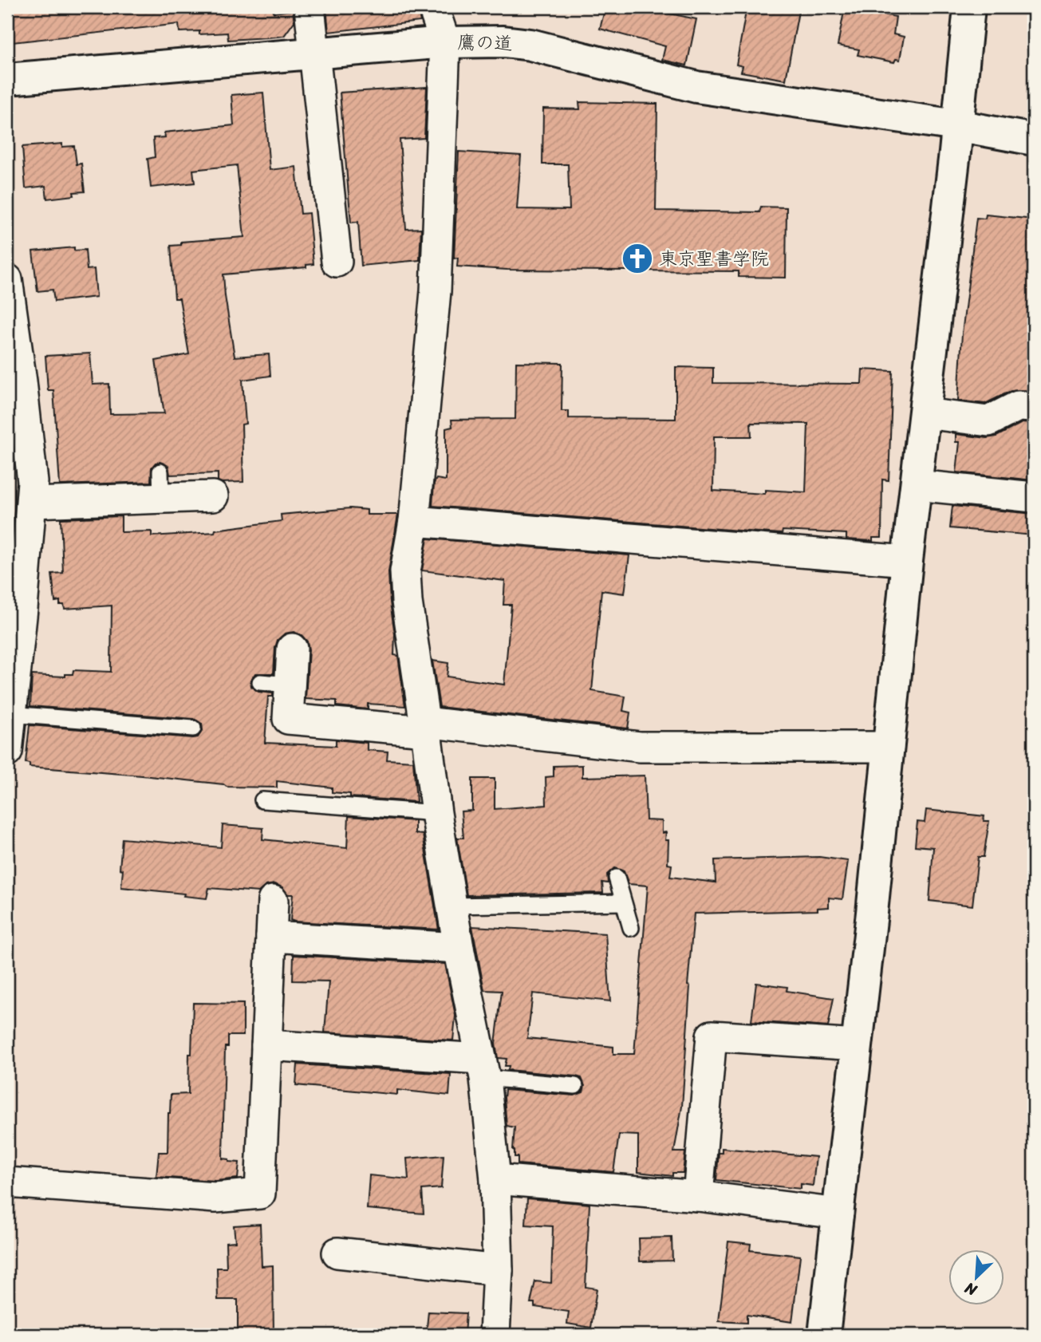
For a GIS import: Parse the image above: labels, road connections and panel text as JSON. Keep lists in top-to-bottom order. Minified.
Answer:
{"streets":{"street":["鷹の道"]},"places":{"church":["東京聖書学院"]},"north":"bottom left"}
